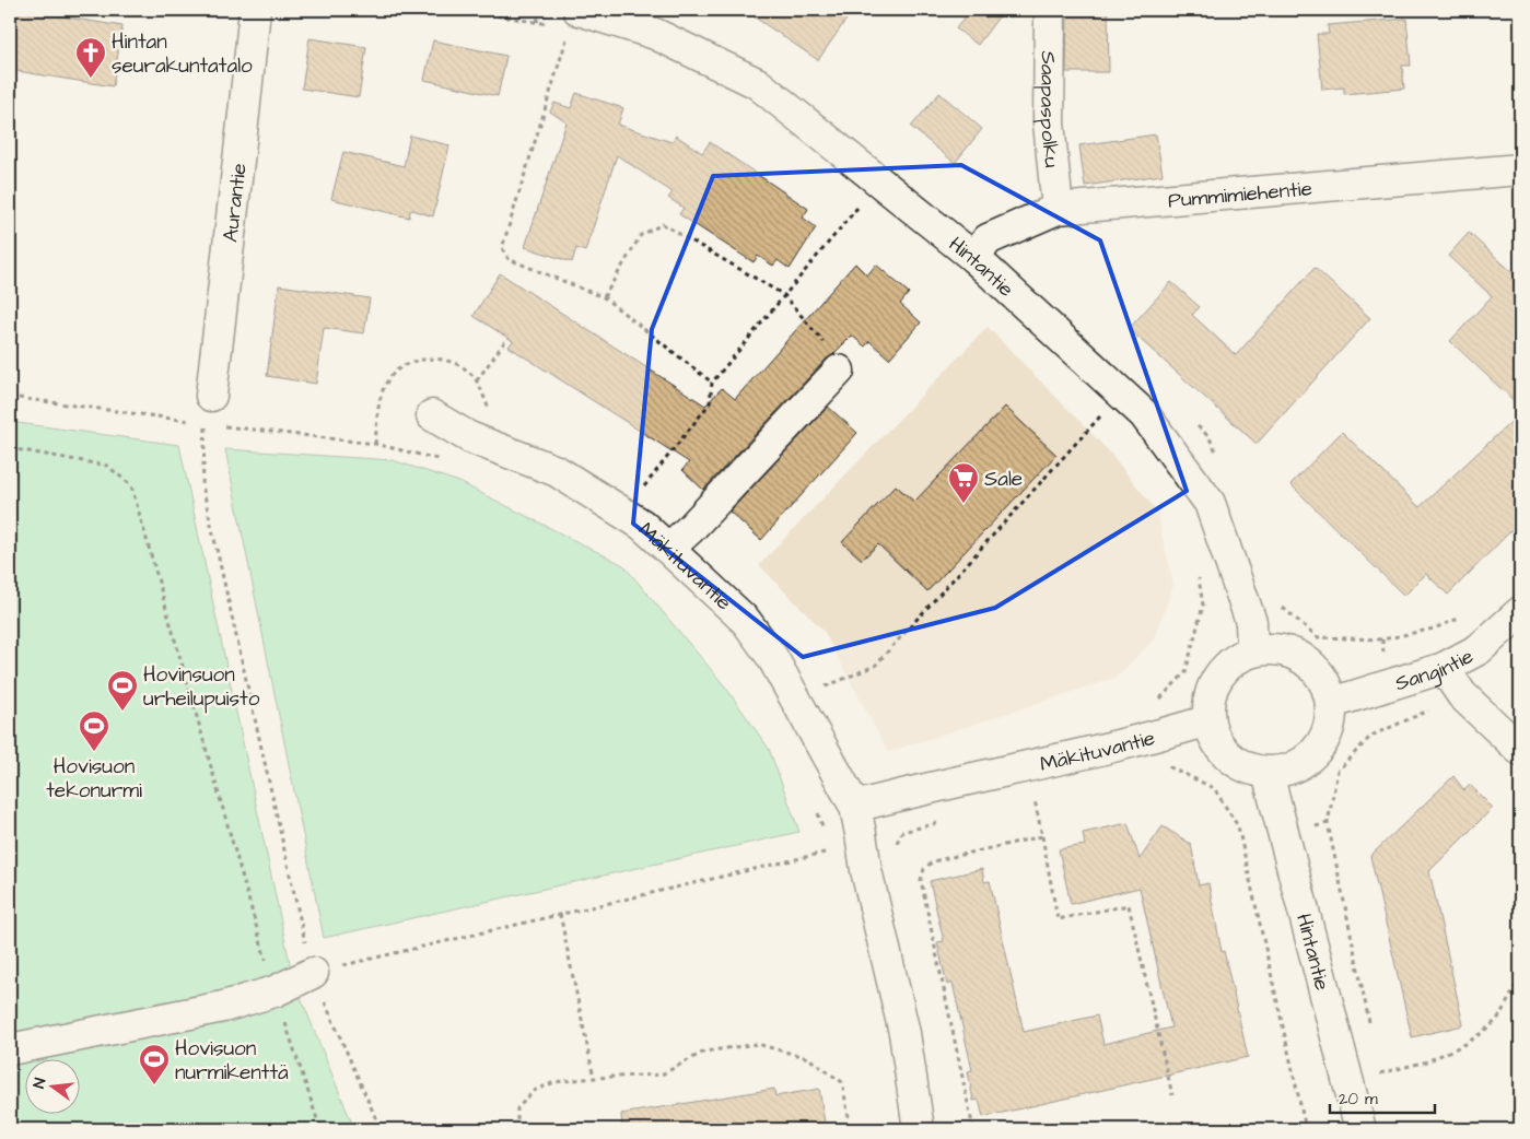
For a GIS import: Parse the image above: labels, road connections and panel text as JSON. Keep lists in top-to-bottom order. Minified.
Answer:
{"streets":{"street":["Saapaspolku","Pummimiehentie","Aurantie","Hintantie","Mäkituvantie","Sangintie"]},"crossings":[["Saapaspolku","Pummimiehentie"],["Pummimiehentie","Hintantie"],["Hintantie","Mäkituvantie"],["Hintantie","Sangintie"],["Mäkituvantie","Sangintie"]],"places":{"church":["Hintan seurakuntatalo"],"supermarket":["Sale"],"sports":["Hovinsuon urheilupuisto","Hovisuon tekonurmi","Hovisuon nurmikenttä"]},"scale_bar":"20 m","north":"left"}
